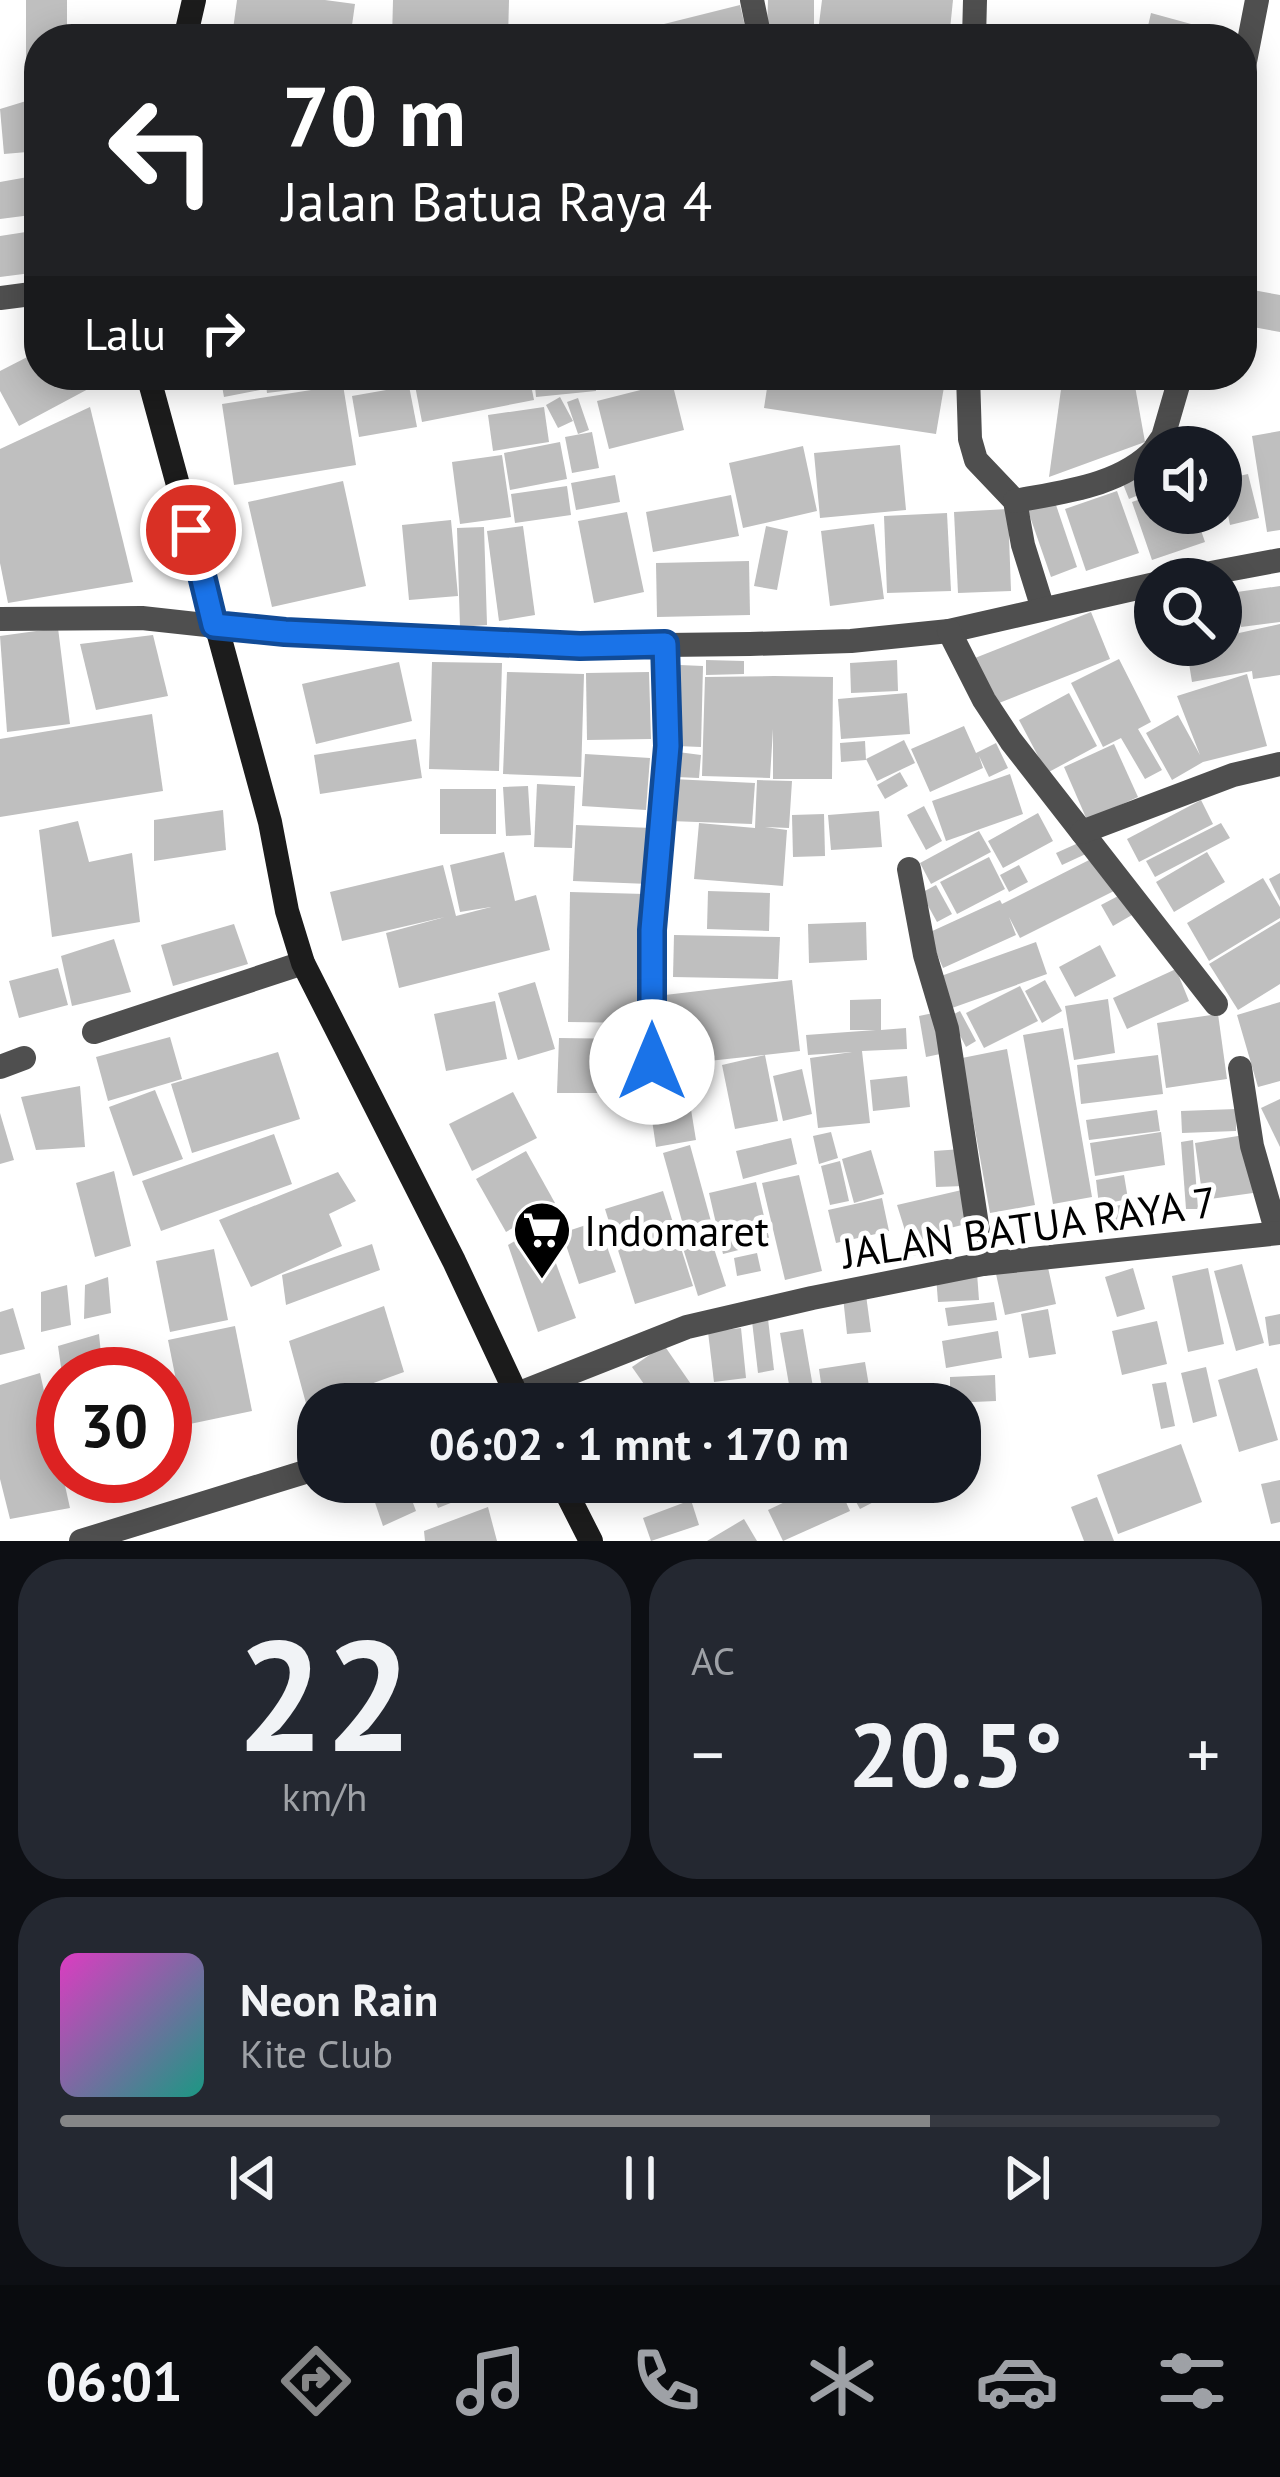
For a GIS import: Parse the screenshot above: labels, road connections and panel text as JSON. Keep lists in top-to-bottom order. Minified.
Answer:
{"streets":{"street":["JALAN BATUA RAYA 7"]},"places":{"supermarket":["Indomaret"]},"page":{"turn":["70 m","Jalan Batua Raya 4"],"then":"Lalu","limit":"30","trip":"06:02 · 1 mnt · 170 m","tile":[["22","km/h"],"AC"],"heat":["−","20.5°","+"],"song":["Neon Rain","Kite Club"],"tabs":"06:01"}}
